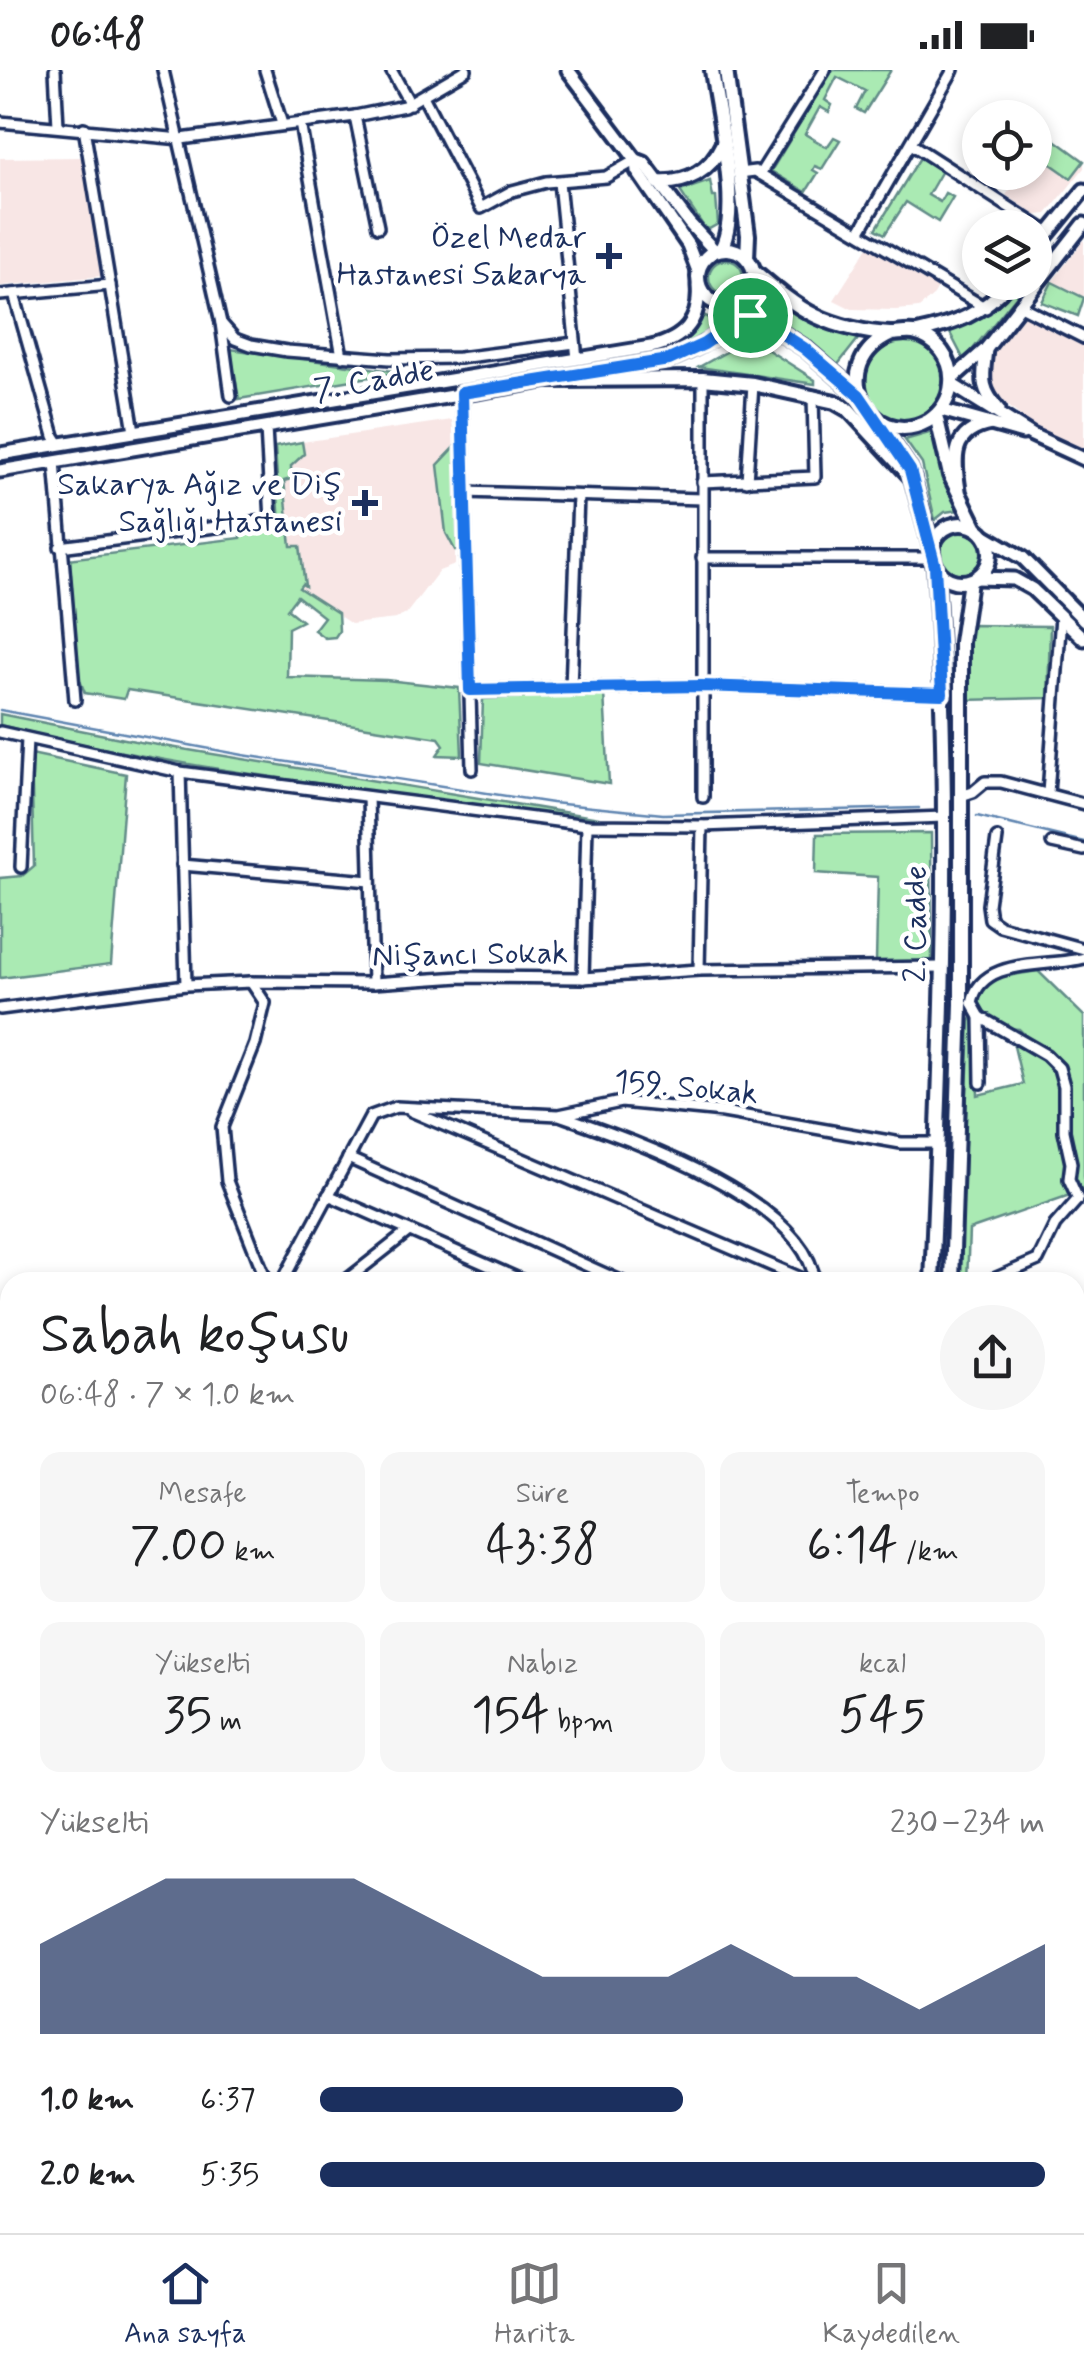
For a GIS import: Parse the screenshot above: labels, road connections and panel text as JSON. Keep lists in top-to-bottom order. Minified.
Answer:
{"streets":{"main road":["7. Cadde","2. Cadde"],"street":["Nişancı Sokak","159. Sokak"]},"crossings":[["2. Cadde","Nişancı Sokak"],["2. Cadde","159. Sokak"]],"places":{"health":["Özel Medar Hastanesi Sakarya","Sakarya Ağız ve Diş Sağlığı Hastanesi"]},"page":{"status":"06:48","heading":["Sabah koşusu","06:48 · 7 × 1.0 km"],"stats":[["Mesafe","7.00 km"],["Süre","43:38"],["Tempo","6:14 /km"],["Yükselti","35 m"],["Nabız","154 bpm"],["kcal","545"]],"chart":["Yükselti","230–234 m"],"list":[{"name":"1.0 km","note":"6:37"},{"name":"2.0 km","note":"5:35"}],"tabs":["Ana sayfa","Harita","Kaydedilen"]}}
